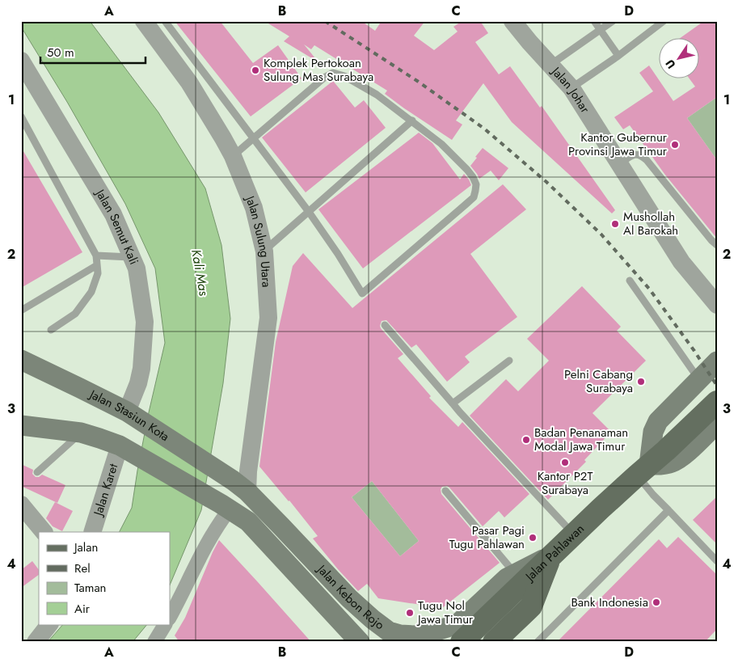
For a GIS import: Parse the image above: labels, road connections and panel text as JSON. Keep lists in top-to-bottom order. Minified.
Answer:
{"streets":{"main road":["Jalan Stasiun Kota","Jalan Pahlawan","Jalan Kebon Rojo"],"street":["Jalan Johar","Jalan Semut Kali","Jalan Sulung Utara","Jalan Karet"]},"crossings":[["Jalan Semut Kali","Jalan Stasiun Kota"],["Jalan Sulung Utara","Jalan Stasiun Kota"],["Jalan Sulung Utara","Jalan Kebon Rojo"],["Jalan Stasiun Kota","Jalan Kebon Rojo"],["Jalan Pahlawan","Jalan Kebon Rojo"]],"water":["Kali Mas"],"places":["Komplek Pertokoan Sulung Mas Surabaya","Kantor Gubernur Provinsi Jawa Timur","Mushollah Al Barokah","Pelni Cabang Surabaya","Badan Penanaman Modal Jawa Timur","Kantor P2T Surabaya","Pasar Pagi Tugu Pahlawan","Bank Indonesia","Tugu Nol Jawa Timur"],"legend":["Jalan","Rel","Taman","Air"],"scale_bar":"50 m","north":"bottom left","grid":{"columns":["A","B","C","D"],"rows":["1","2","3","4"]}}
